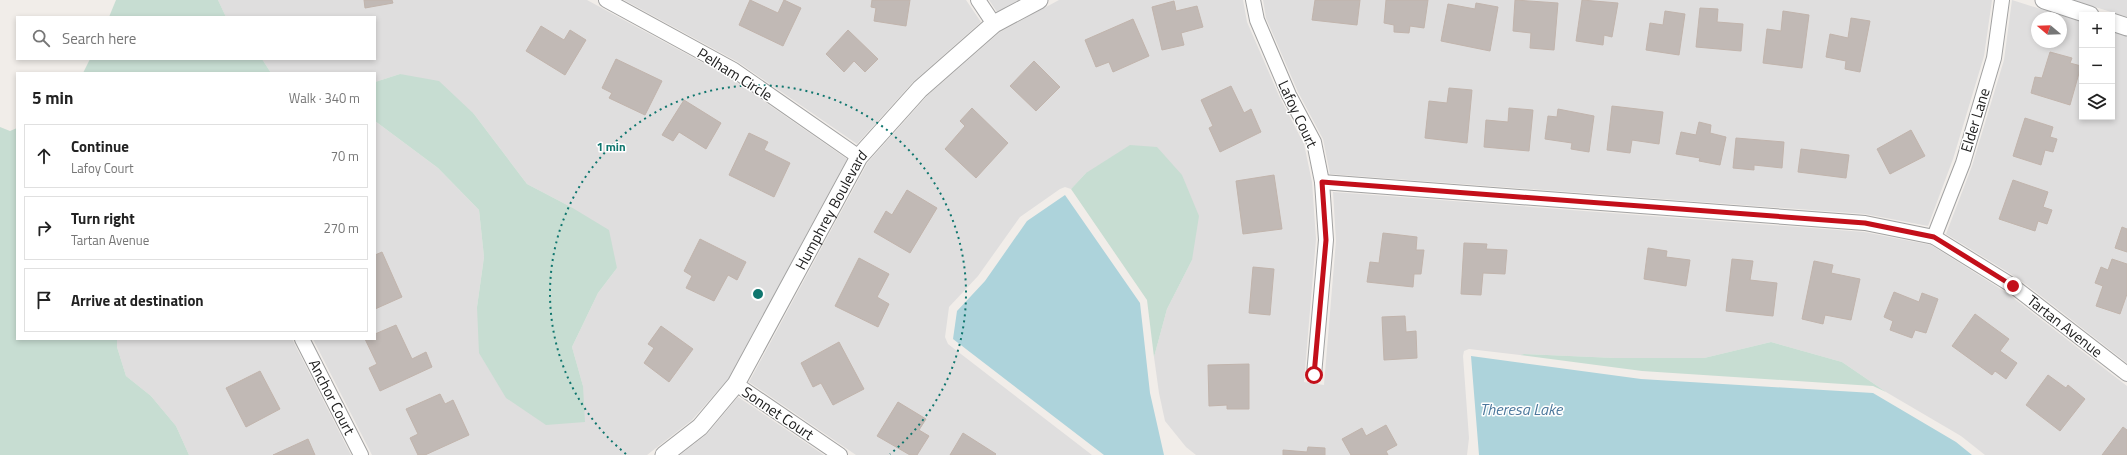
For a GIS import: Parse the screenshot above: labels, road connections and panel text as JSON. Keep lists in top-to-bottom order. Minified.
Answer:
{"streets":{"street":["Pelham Circle","Lafoy Court","Elder Lane","Humphrey Boulevard","Tartan Avenue","Anchor Court","Sonnet Court"]},"crossings":[["Pelham Circle","Humphrey Boulevard"],["Lafoy Court","Tartan Avenue"],["Elder Lane","Tartan Avenue"],["Humphrey Boulevard","Sonnet Court"]],"water":["Theresa Lake"],"north":"left","page":{"map_buttons":["+","−"],"search":"Search here","heading":["5 min","Walk · 340 m"],"list":[["Continue","Lafoy Court","70 m"],["Turn right","Tartan Avenue","270 m"],"Arrive at destination"]},"rings":["1 min"]}
